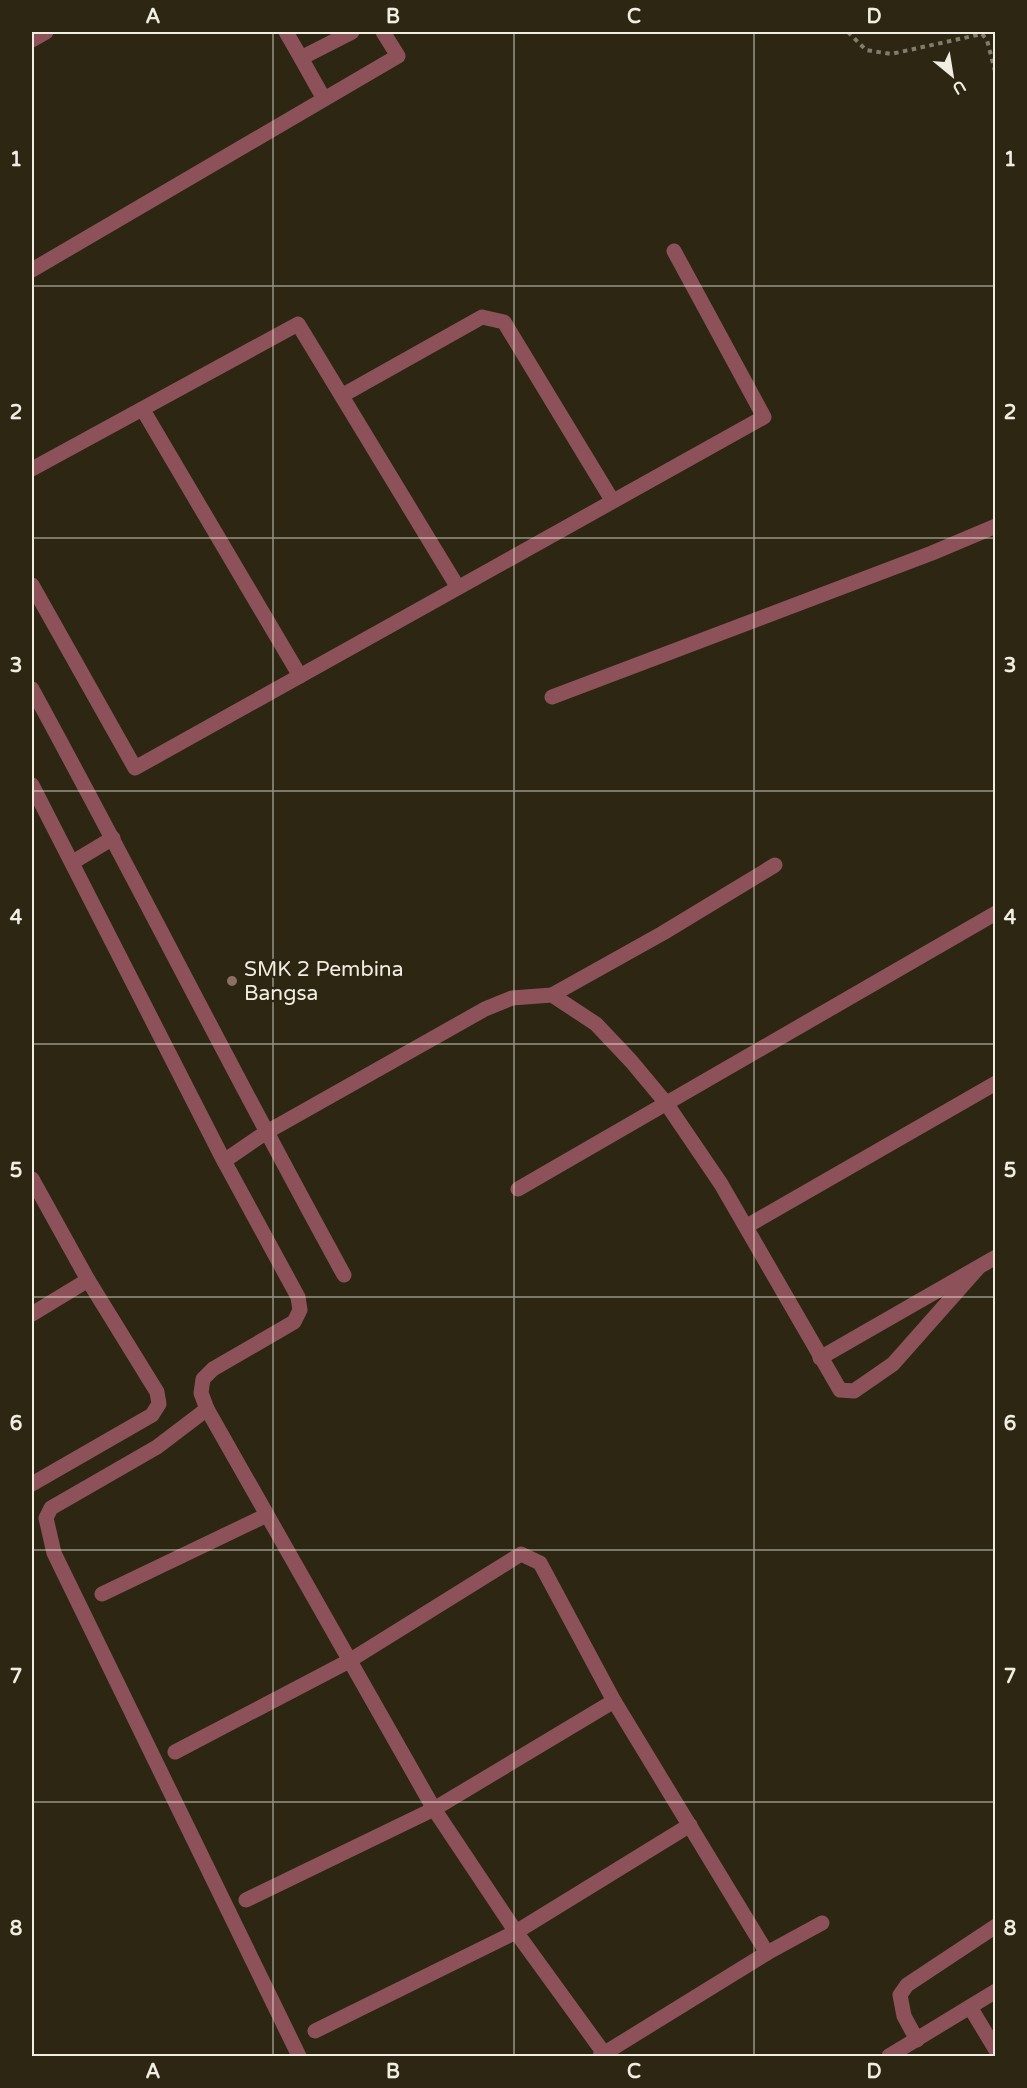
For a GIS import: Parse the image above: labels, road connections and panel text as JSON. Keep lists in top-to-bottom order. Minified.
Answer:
{"places":["SMK 2 Pembina Bangsa"],"north":"bottom right","grid":{"columns":["A","B","C","D"],"rows":["1","2","3","4","5","6","7","8"]}}
